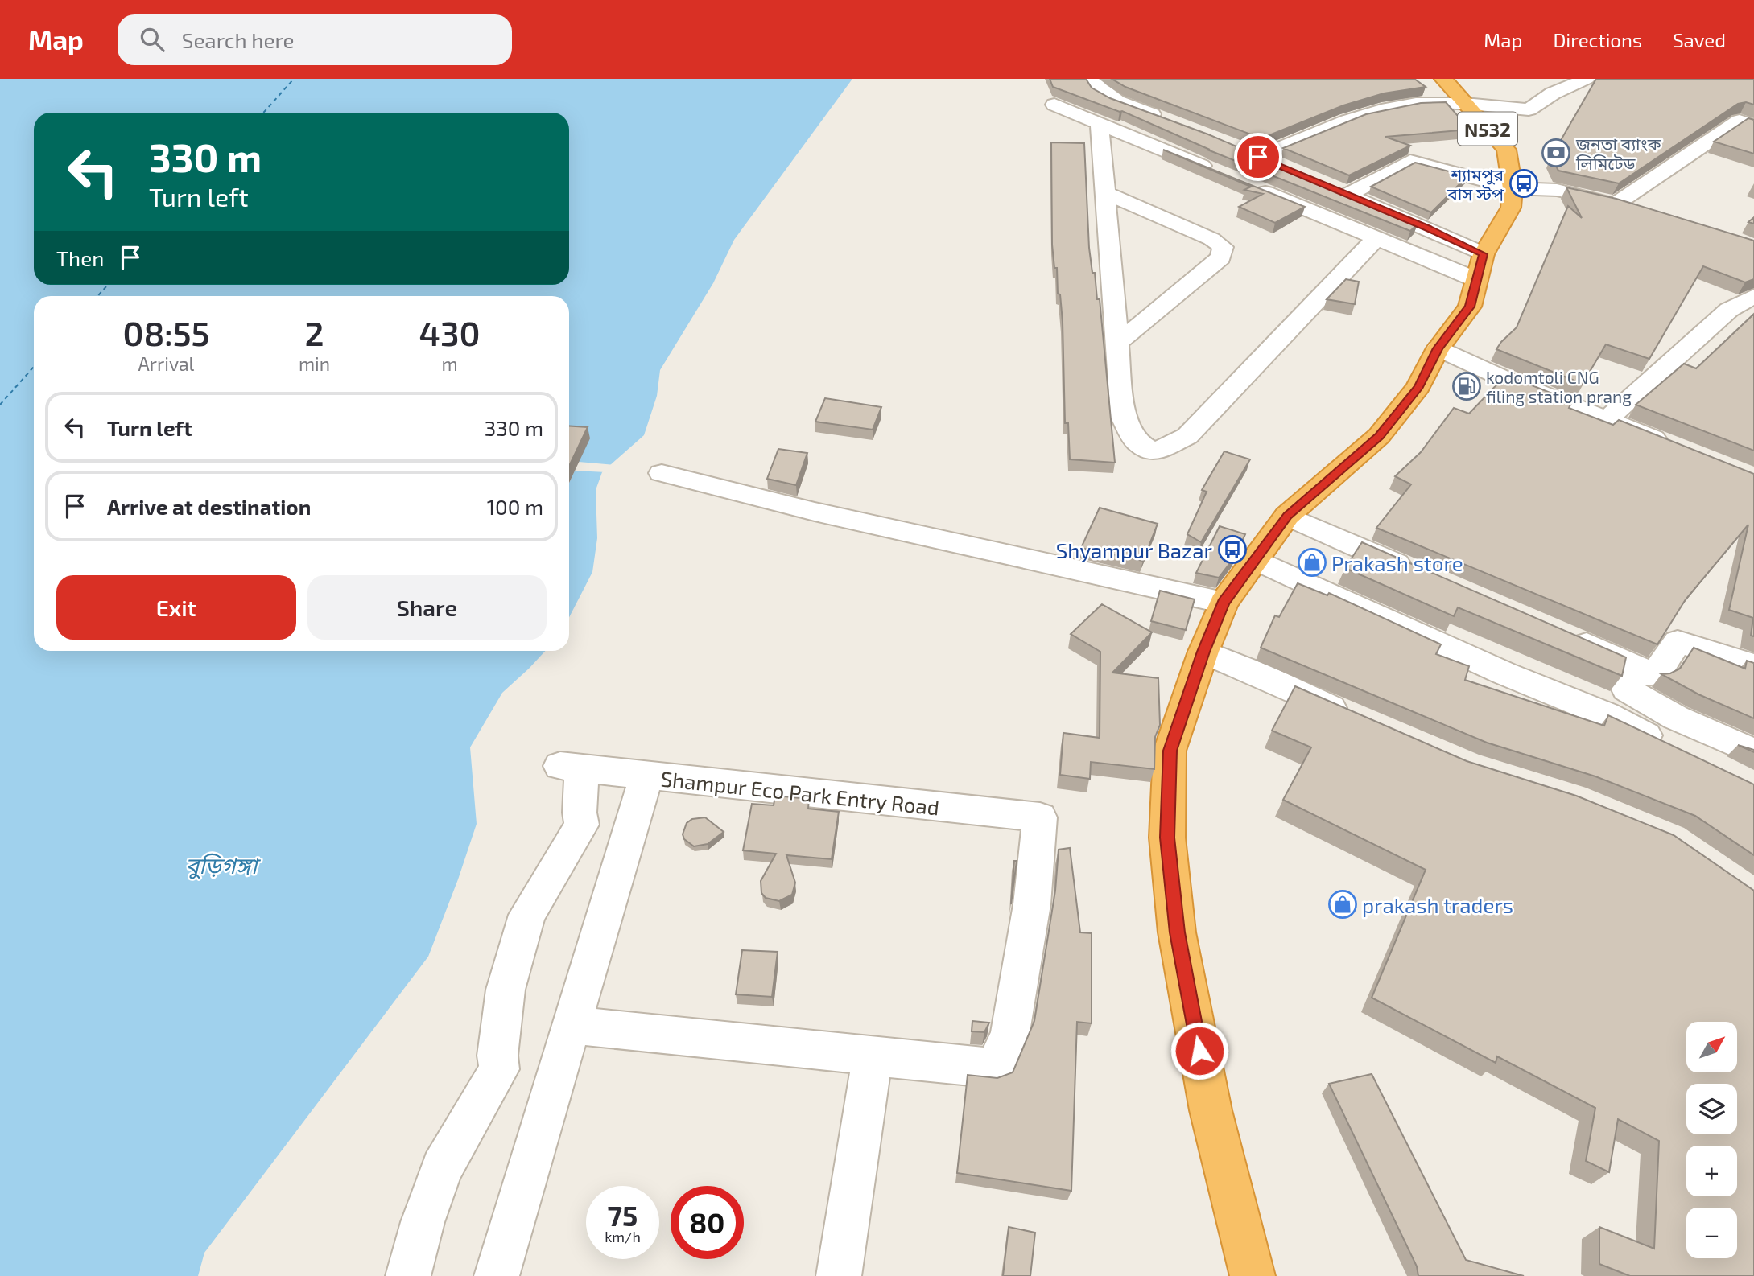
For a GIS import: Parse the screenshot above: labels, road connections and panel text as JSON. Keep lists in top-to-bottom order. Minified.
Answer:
{"streets":{"highway":["N532"],"street":["Shampur Eco Park Entry Road"]},"water":["বুড়িগঙ্গা"],"places":{"bank":["জনতা ব্যাংক লিমিটেড"],"bus stop":["শ্যামপুর বাস স্টপ","Shyampur Bazar"],"fuel station":["kodomtoli CNG filing station prang"],"shop":["Prakash store","prakash traders"]},"north":"top right","page":{"header":"Map","search":"Search here","nav":["Map","Directions","Saved"],"turn":["330 m","Turn left"],"then":"Then","eta":["08:55","Arrival","2","min","430","m"],"list":[{"name":"Turn left","value":"330 m"},{"name":"Arrive at destination","value":"100 m"}],"buttons":["Exit","Share"],"map_buttons":["+","−"],"speed":"75 km/h","limit":"80"}}
